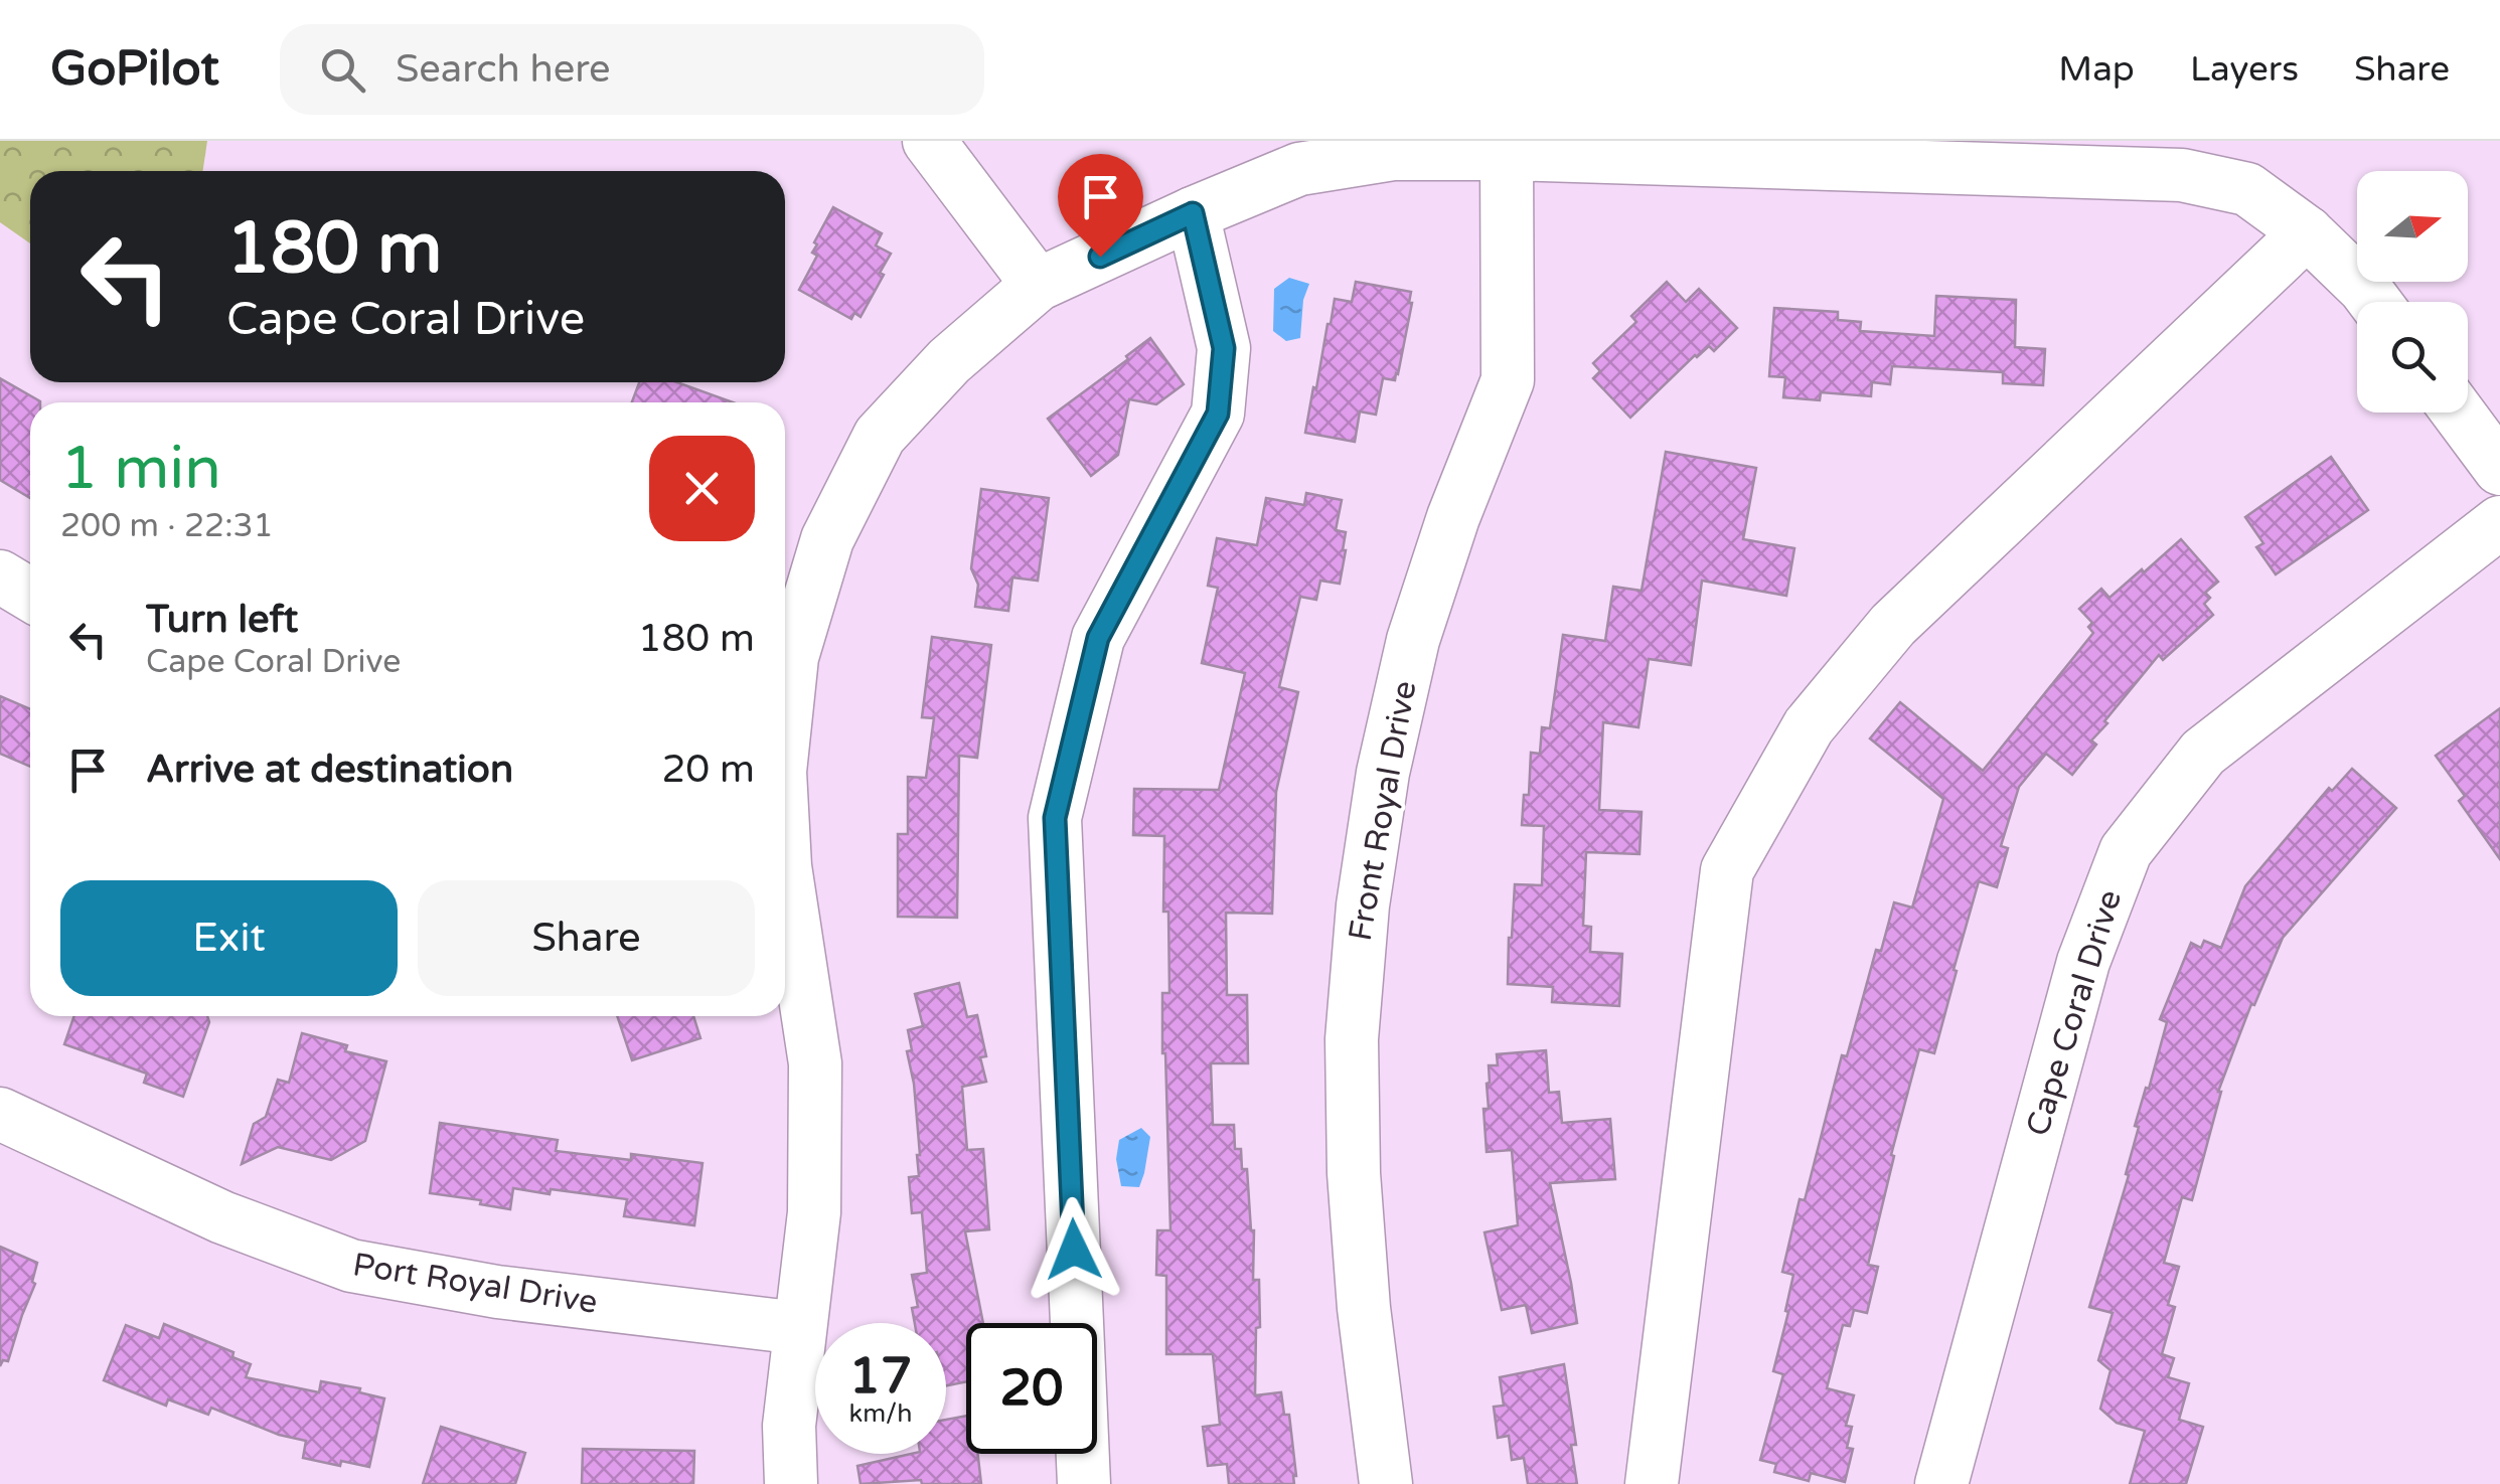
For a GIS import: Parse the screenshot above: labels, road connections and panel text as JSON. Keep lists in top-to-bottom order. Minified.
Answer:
{"streets":{"street":["Front Royal Drive","Cape Coral Drive","Port Royal Drive"]},"north":"right","page":{"header":"GoPilot","search":"Search here","nav":["Map","Layers","Share"],"turn":["180 m","Cape Coral Drive"],"heading":["1 min","200 m · 22:31"],"list":[{"name":"Turn left","note":"Cape Coral Drive","value":"180 m"},{"name":"Arrive at destination","value":"20 m"}],"buttons":["Exit","Share"],"speed":"17 km/h","limit":"20"}}
